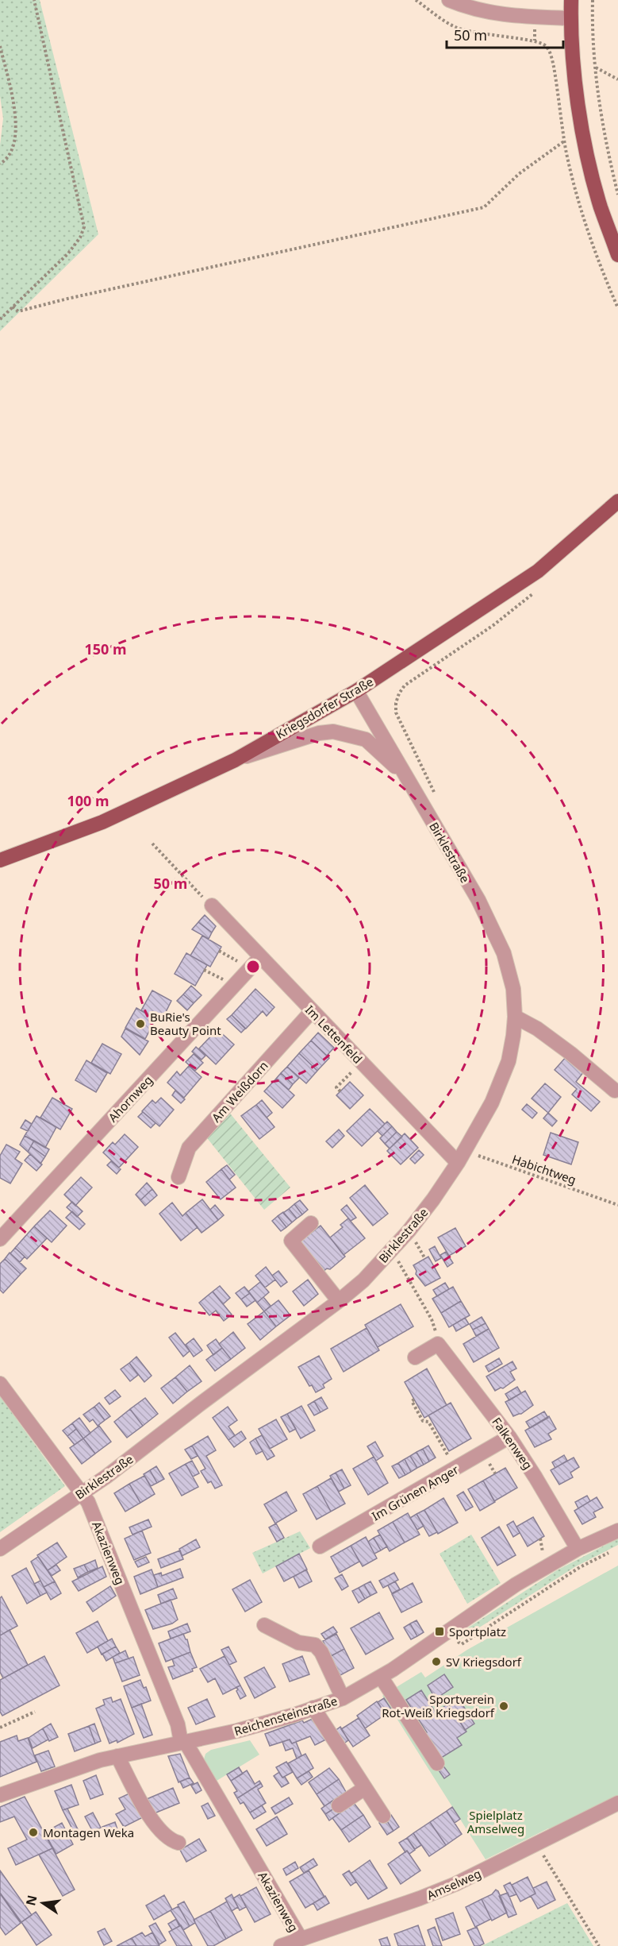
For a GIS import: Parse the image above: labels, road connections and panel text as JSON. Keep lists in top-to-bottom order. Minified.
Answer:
{"streets":{"main road":["Kriegsdorfer Straße"],"street":["Birklestraße","Im Lettenfeld","Am Weißdorn","Ahornweg","Falkenweg","Im Grünen Anger","Akazienweg","Reichensteinstraße","Amselweg"],"path":["Habichtweg"]},"crossings":[["Kriegsdorfer Straße","Birklestraße"],["Birklestraße","Im Lettenfeld"],["Birklestraße","Habichtweg"],["Birklestraße","Akazienweg"],["Im Lettenfeld","Am Weißdorn"],["Im Lettenfeld","Ahornweg"],["Im Lettenfeld","Habichtweg"],["Falkenweg","Im Grünen Anger"],["Falkenweg","Reichensteinstraße"],["Akazienweg","Reichensteinstraße"],["Akazienweg","Amselweg"]],"parks":["Spielplatz Amselweg"],"places":{"other":["BuRie's Beauty Point","SV Kriegsdorf","Sportverein Rot-Weiß Kriegsdorf","Montagen Weka"],"transit":["Sportplatz"]},"scale_bar":"50 m","north":"left","rings":["150 m","100 m","50 m"]}
